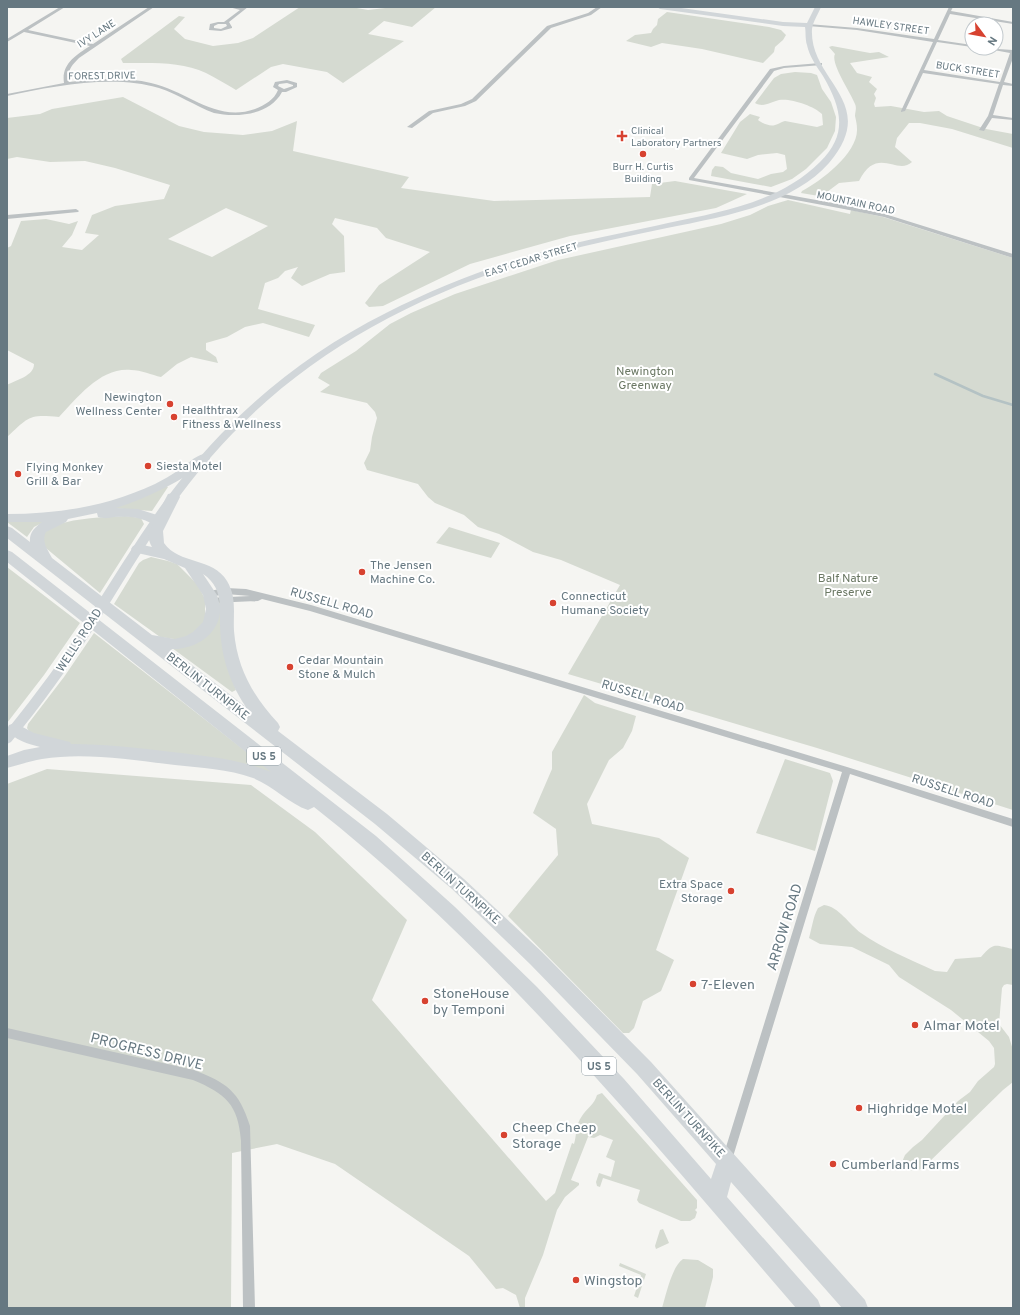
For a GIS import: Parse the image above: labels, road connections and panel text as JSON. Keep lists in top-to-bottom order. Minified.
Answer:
{"streets":{"highway":["BERLIN TURNPIKE","US 5"],"main road":["EAST CEDAR STREET","WELLS ROAD"],"street":["HAWLEY STREET","IVY LANE","BUCK STREET","FOREST DRIVE","MOUNTAIN ROAD","RUSSELL ROAD","ARROW ROAD","PROGRESS DRIVE"]},"crossings":[["HAWLEY STREET","EAST CEDAR STREET"],["IVY LANE","FOREST DRIVE"],["MOUNTAIN ROAD","EAST CEDAR STREET"],["EAST CEDAR STREET","WELLS ROAD"],["RUSSELL ROAD","ARROW ROAD"],["BERLIN TURNPIKE","ARROW ROAD"]],"parks":["Newington Greenway","Balf Nature Preserve"],"places":{"health":["Clinical Laboratory Partners"],"other":["Burr H. Curtis Building","Newington Wellness Center","Healthtrax Fitness & Wellness","Siesta Motel","Flying Monkey Grill & Bar","The Jensen Machine Co.","Connecticut Humane Society","Cedar Mountain Stone & Mulch","Extra Space Storage","7-Eleven","StoneHouse by Temponi","Almar Motel","Highridge Motel","Cheep Cheep Storage","Cumberland Farms","Wingstop"]},"north":"bottom right"}
